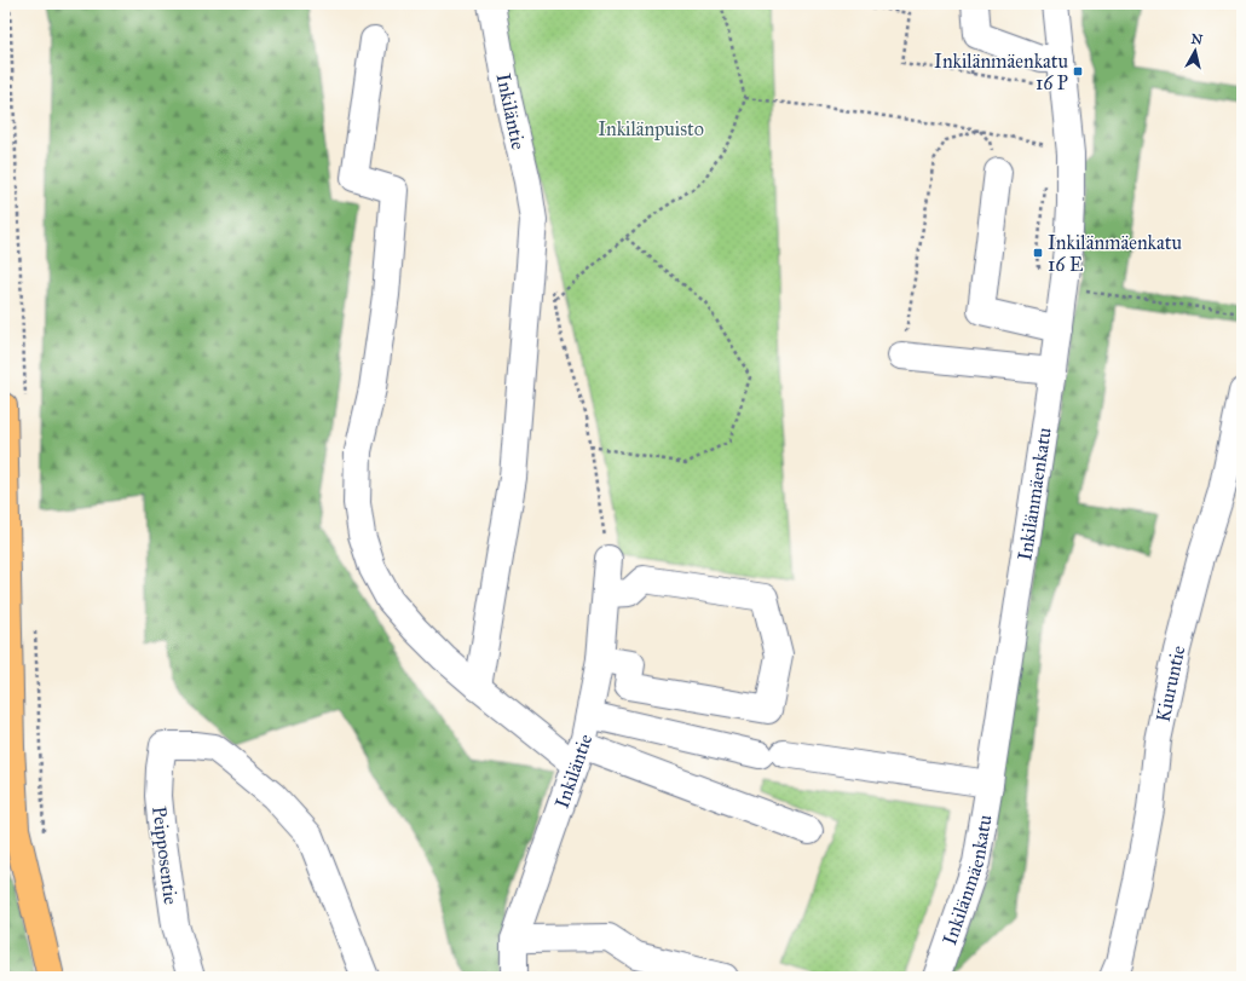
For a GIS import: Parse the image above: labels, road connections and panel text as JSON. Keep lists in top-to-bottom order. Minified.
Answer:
{"streets":{"street":["Inkiläntie","Inkilänmäenkatu","Kiuruntie","Peipposentie"]},"parks":["Inkilänpuisto"],"places":{"transit":["Inkilänmäenkatu 16 P","Inkilänmäenkatu 16 E"]},"north":"top"}
